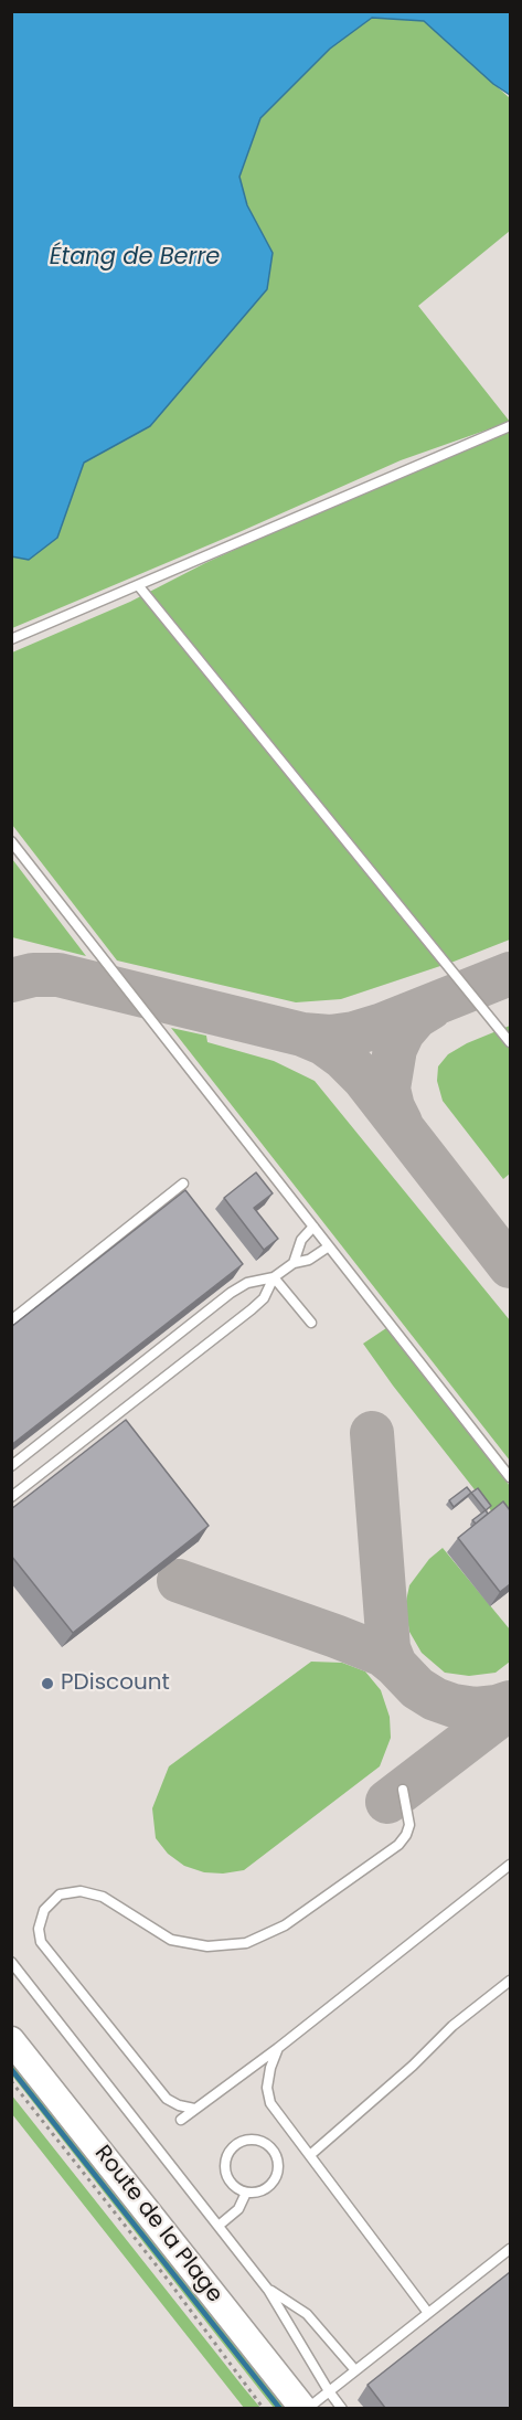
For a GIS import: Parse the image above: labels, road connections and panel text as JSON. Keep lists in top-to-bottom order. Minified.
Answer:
{"streets":{"street":["Route de la Plage"]},"water":["Étang de Berre"],"places":["PDiscount"]}
